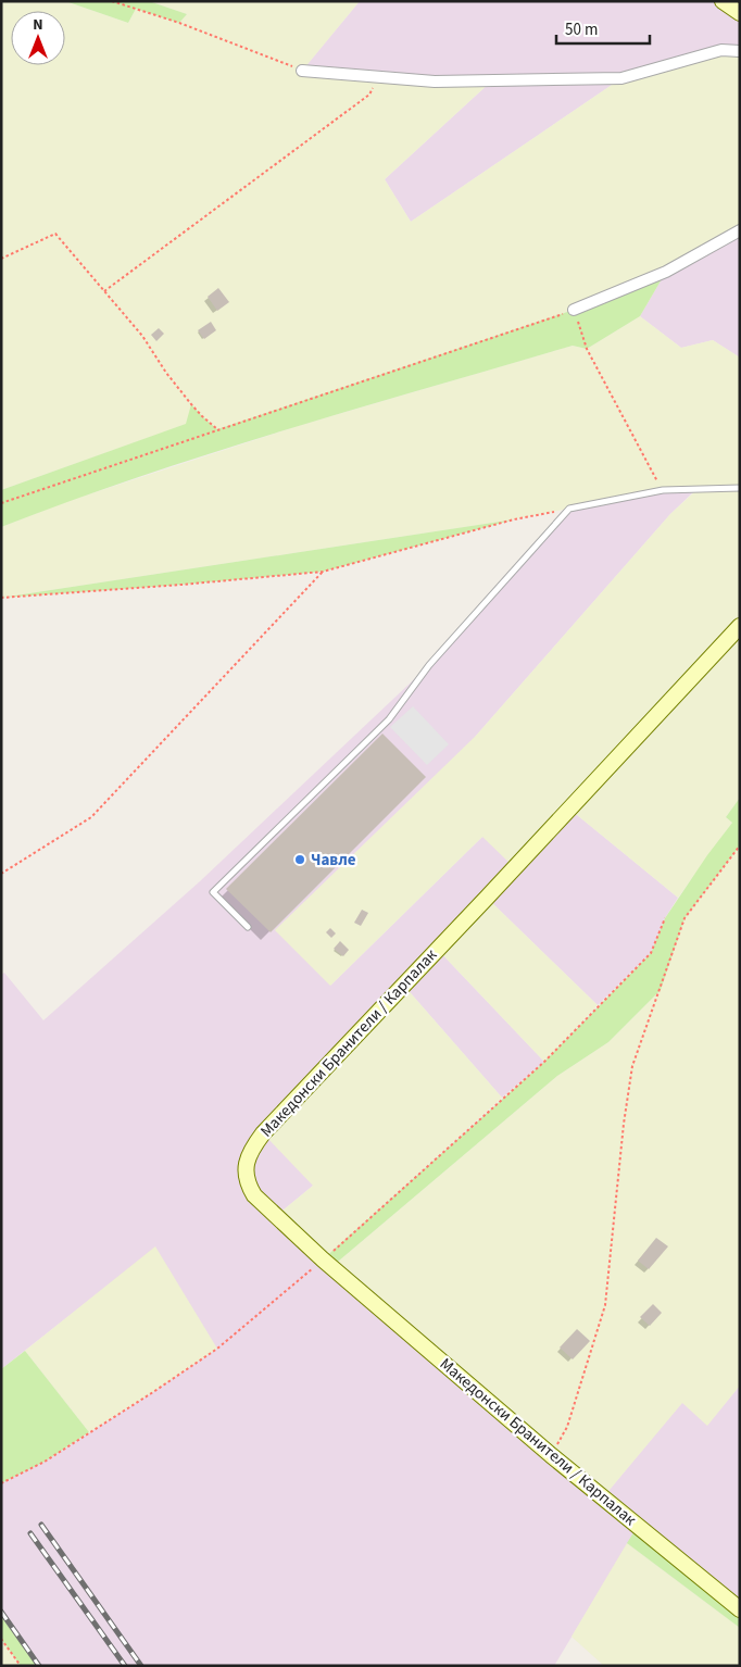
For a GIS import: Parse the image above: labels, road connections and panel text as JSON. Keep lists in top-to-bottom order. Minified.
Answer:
{"streets":{"main road":["Македонски Бранители / Карпалак"]},"places":["Чавле"],"scale_bar":"50 m","north":"top"}
